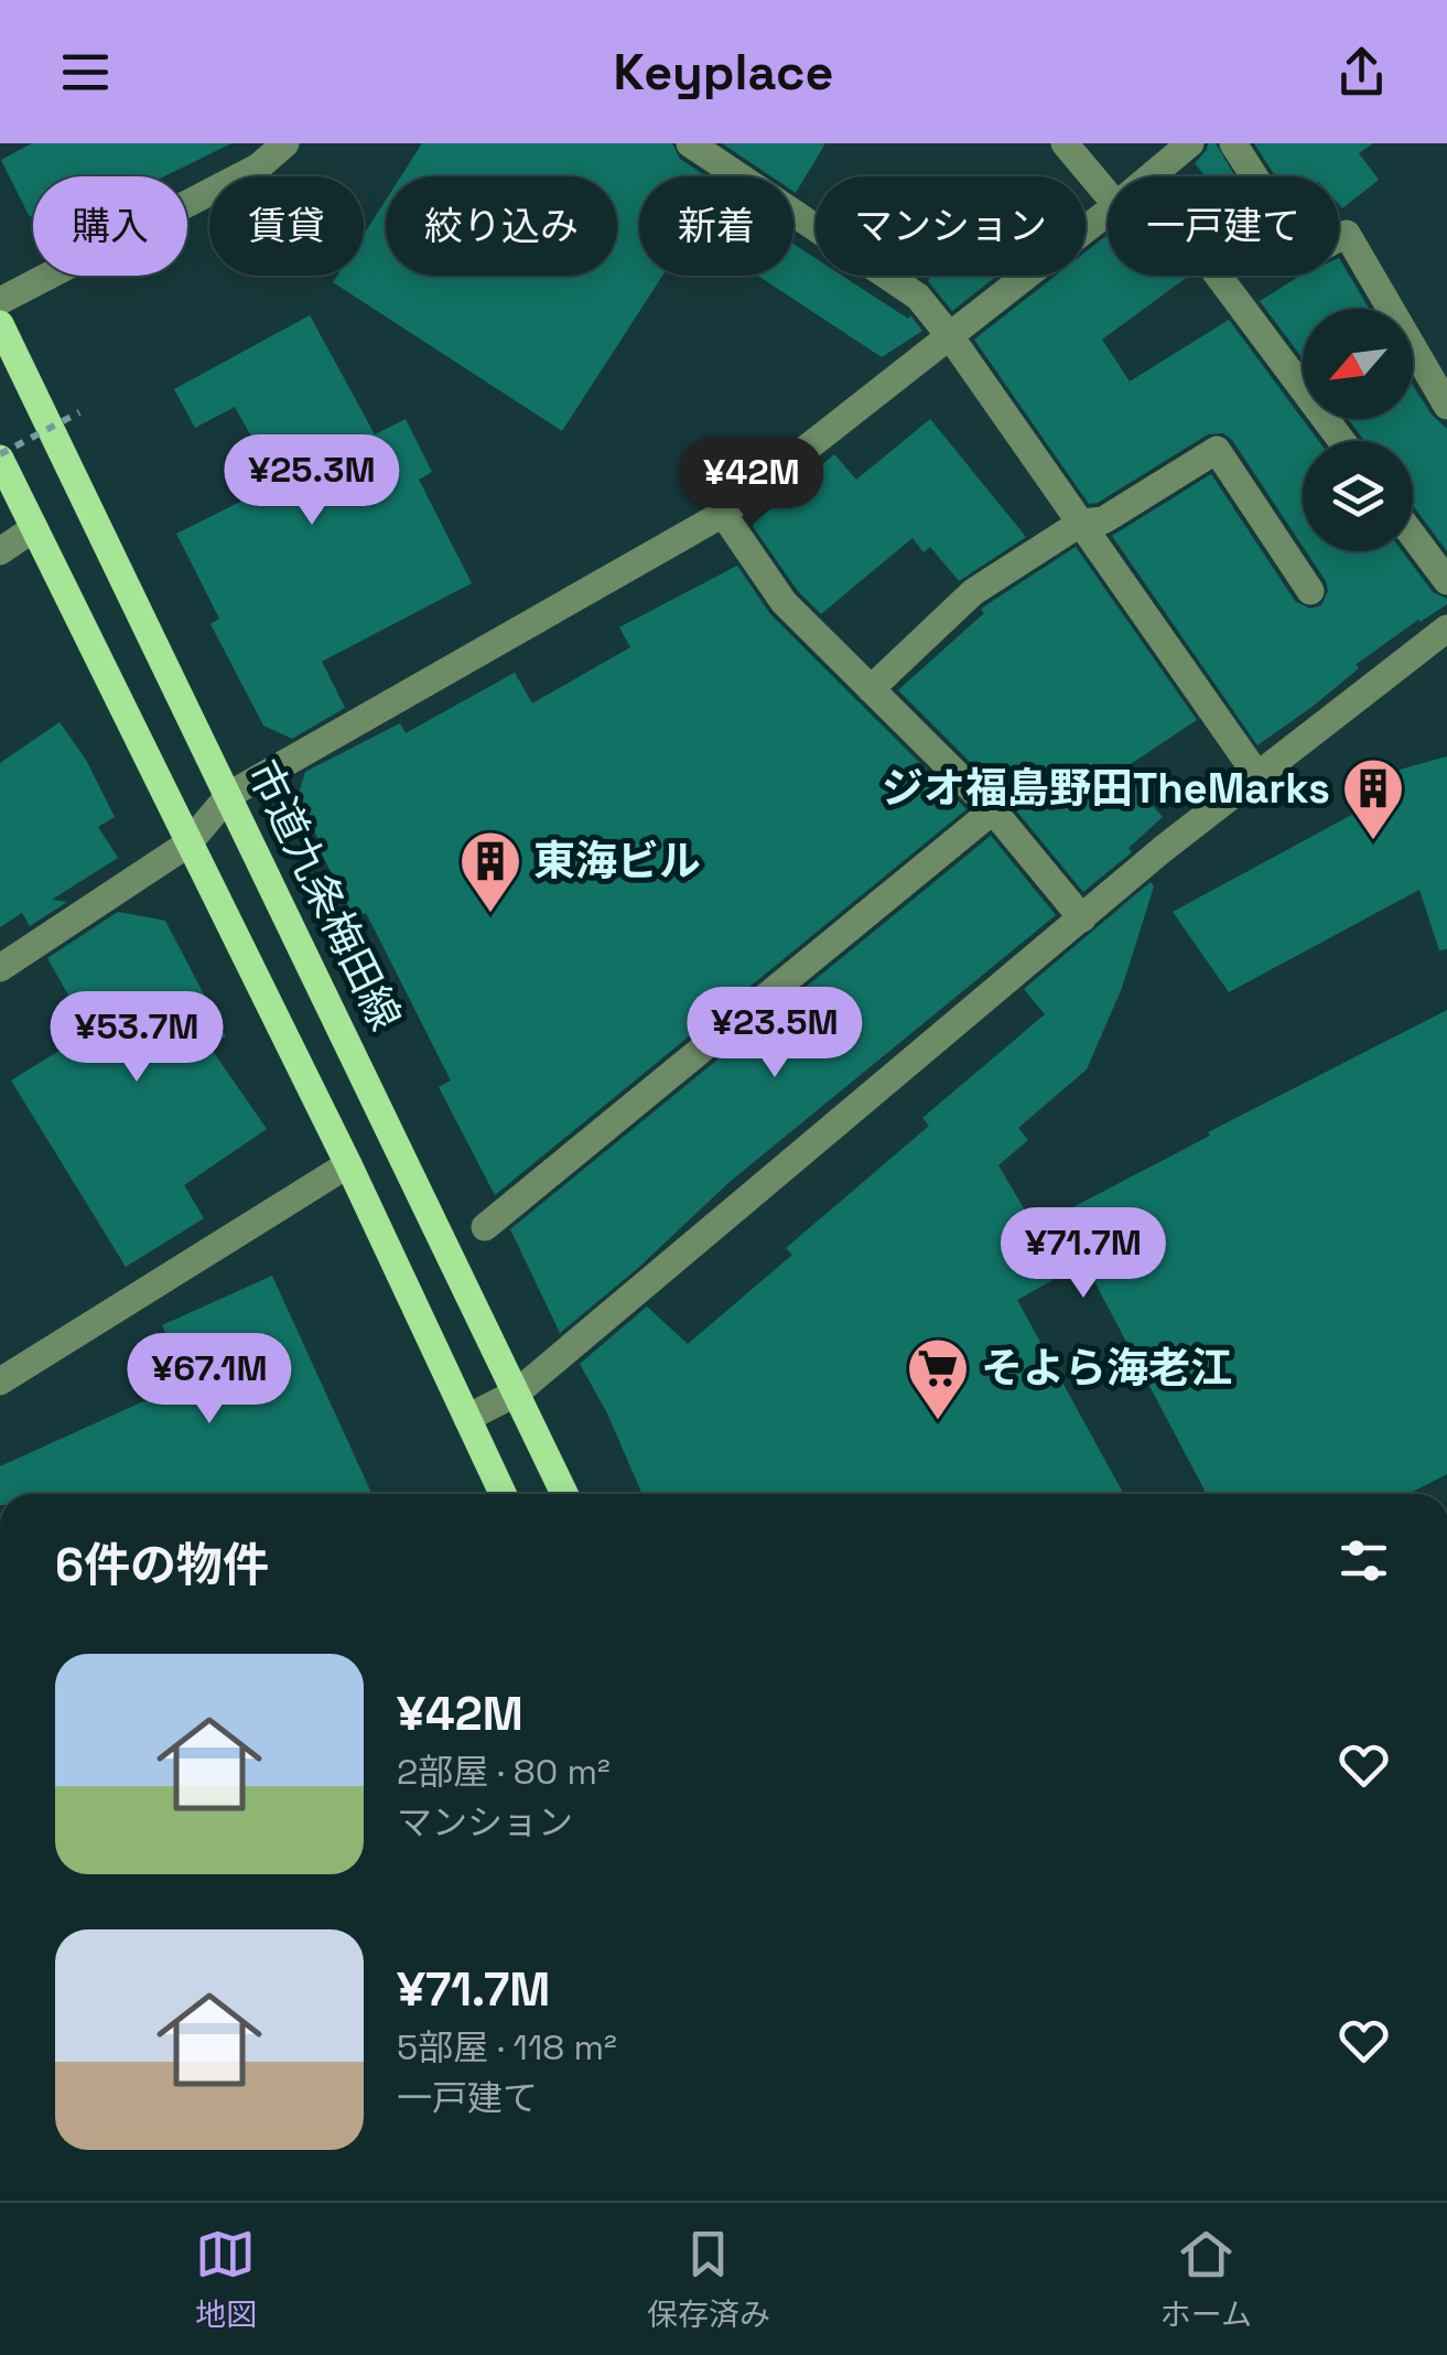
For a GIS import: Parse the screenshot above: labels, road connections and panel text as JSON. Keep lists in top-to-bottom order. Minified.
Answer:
{"streets":{"main road":["市道九条梅田線"]},"places":{"building":["ジオ福島野田TheMarks","東海ビル"],"supermarket":["そよら海老江"]},"north":"bottom left","page":{"header":"Keyplace","chip":["購入","賃貸","絞り込み","新着","マンション","一戸建て"],"price":["¥25.3M","¥42M","¥23.5M","¥53.7M","¥71.7M","¥67.1M"],"heading":"6件の物件","list":[{"name":"¥42M","note":"2部屋 · 80 m² · マンション"},{"name":"¥71.7M","note":"5部屋 · 118 m² · 一戸建て"}],"tabs":["地図","保存済み","ホーム"]}}
